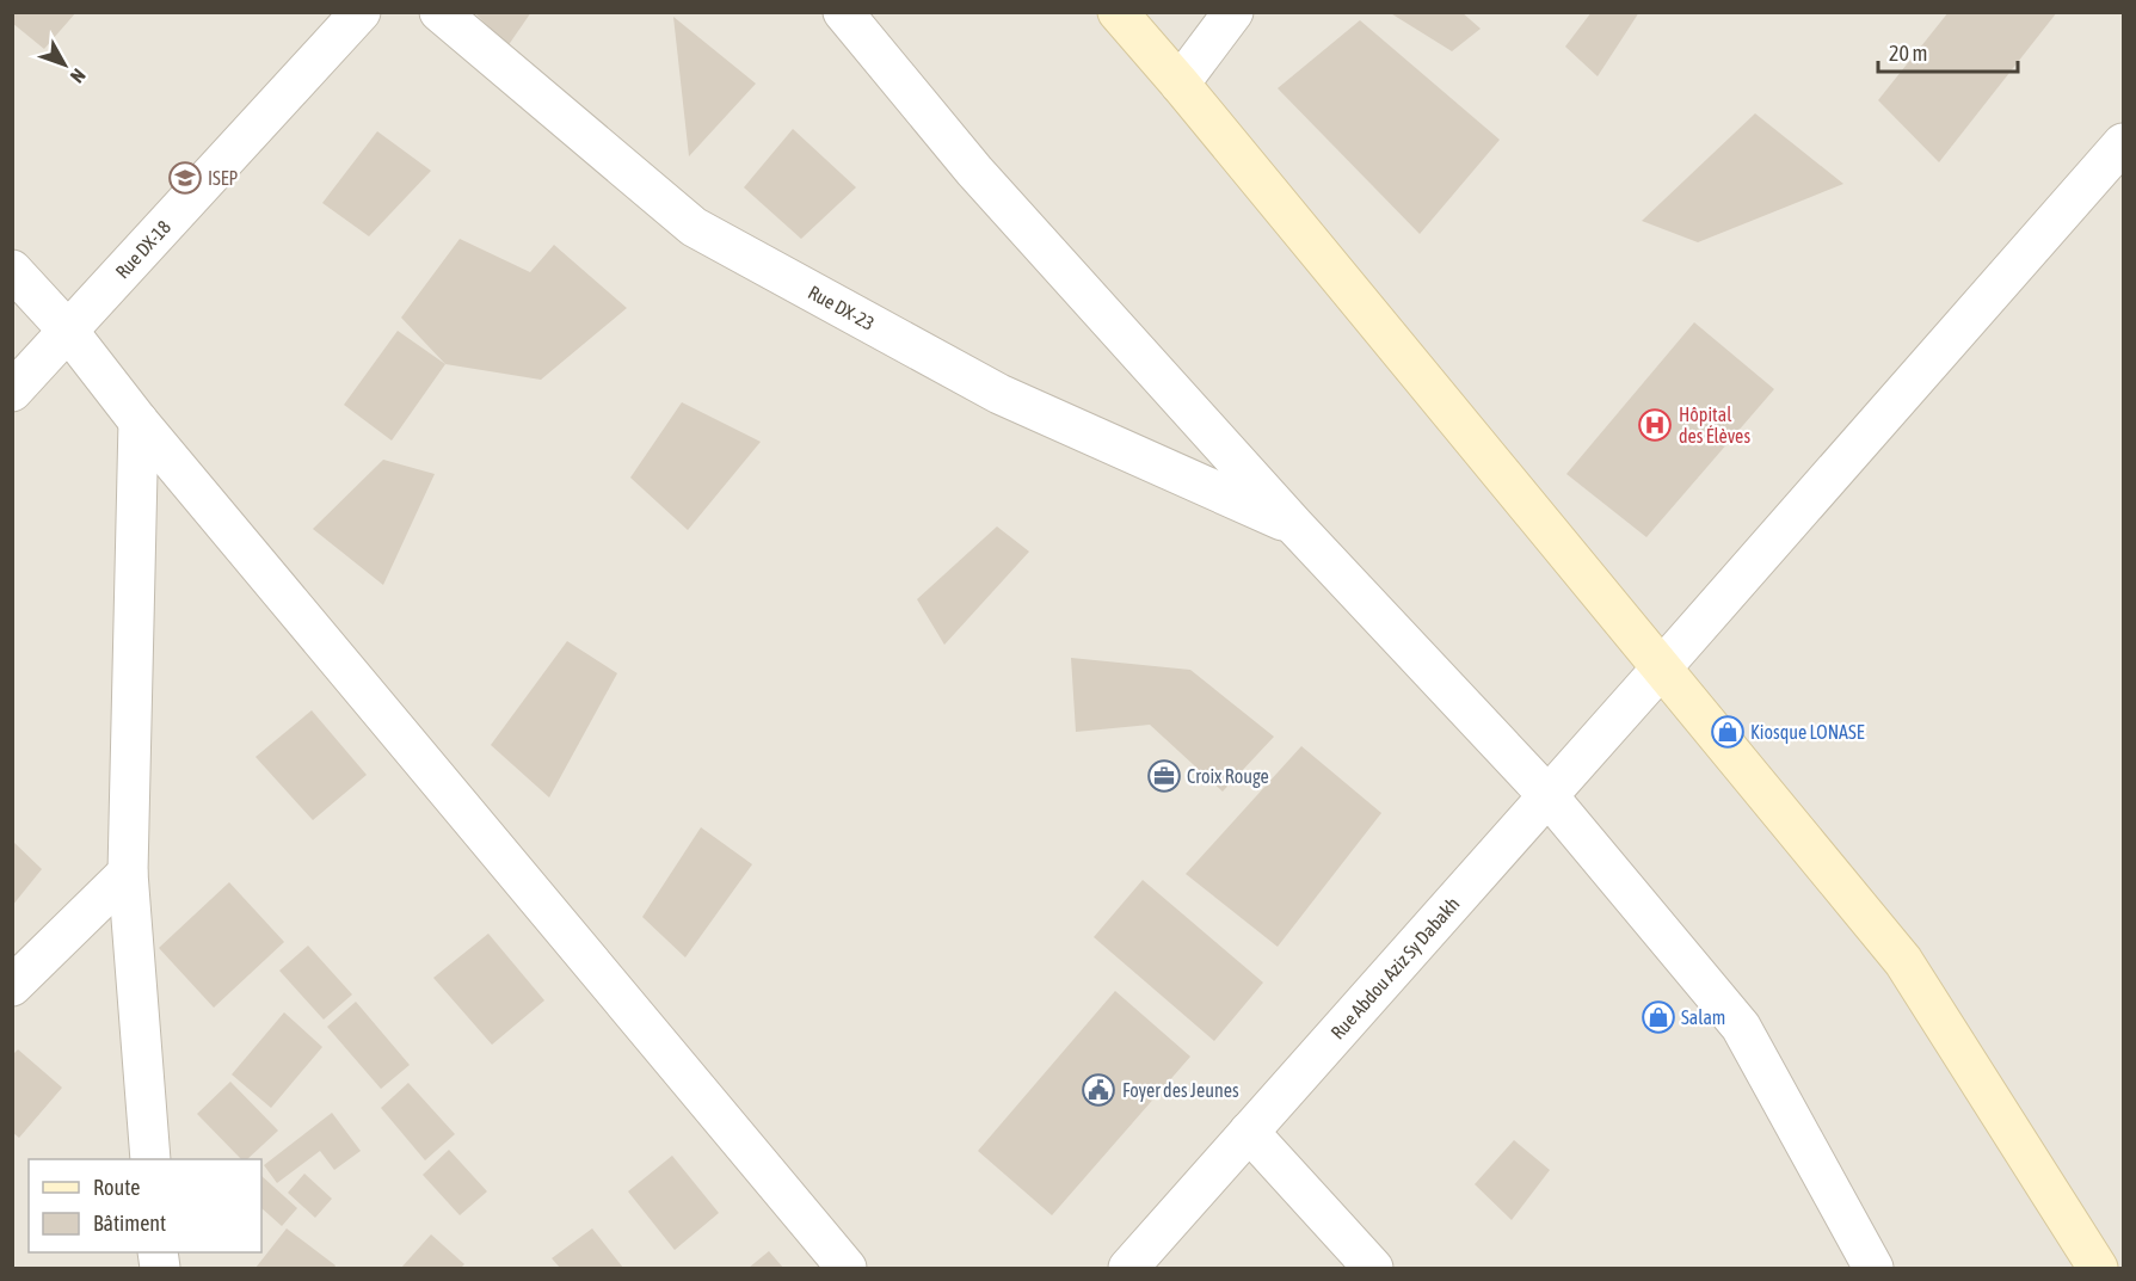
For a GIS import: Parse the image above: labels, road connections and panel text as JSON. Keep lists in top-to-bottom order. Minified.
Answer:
{"streets":{"street":["Rue DX-18","Rue DX-23","Rue Abdou Aziz Sy Dabakh"]},"places":{"school or university":["ISEP"],"hospital":["Hôpital des Élèves"],"shop":["Kiosque LONASE","Salam"],"office":["Croix Rouge"],"public building":["Foyer des Jeunes"]},"legend":["Route","Bâtiment"],"scale_bar":"20 m","north":"bottom right"}
